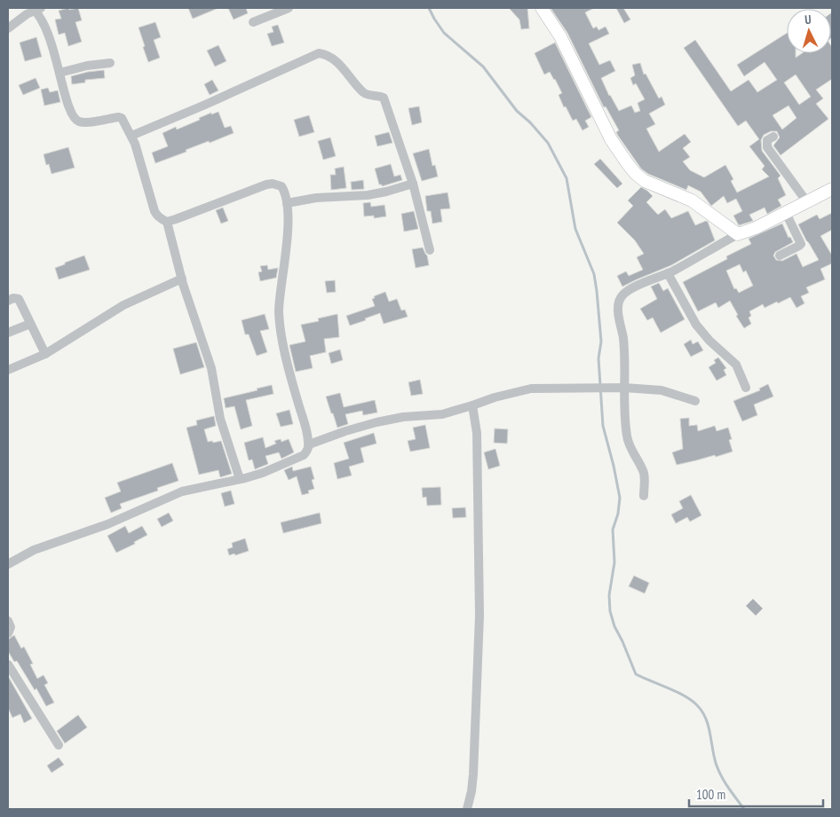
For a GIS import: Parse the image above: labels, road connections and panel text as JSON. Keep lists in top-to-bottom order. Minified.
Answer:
{"scale_bar":"100 m","north":"top"}
